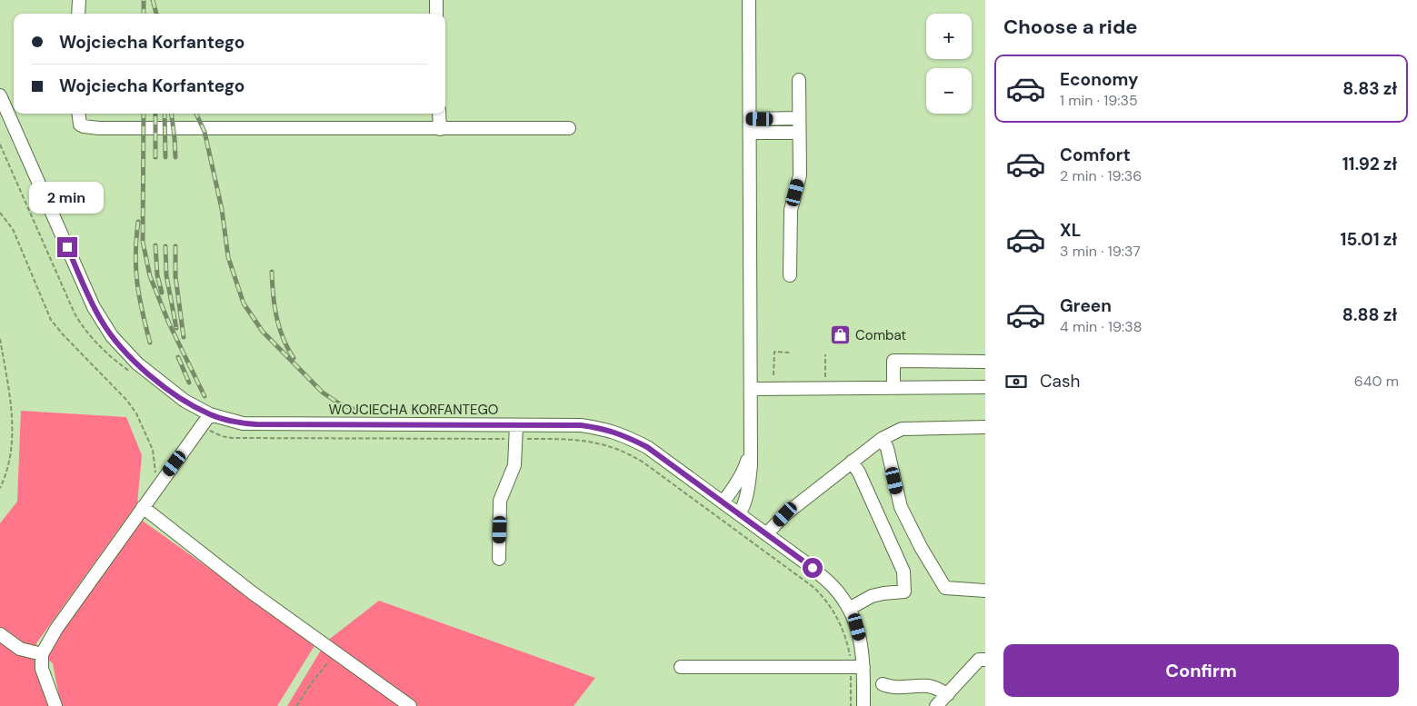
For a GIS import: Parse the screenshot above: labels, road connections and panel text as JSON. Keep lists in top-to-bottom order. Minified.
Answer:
{"streets":{"street":["WOJCIECHA KORFANTEGO"]},"places":{"shop":["Combat"]},"page":{"heading":"Choose a ride","map_buttons":["+","−"],"banner":["Wojciecha Korfantego","Wojciecha Korfantego"],"list":[{"name":"Economy","note":"1 min · 19:35","value":"8.83 zł"},{"name":"Comfort","note":"2 min · 19:36","value":"11.92 zł"},{"name":"XL","note":"3 min · 19:37","value":"15.01 zł"},{"name":"Green","note":"4 min · 19:38","value":"8.88 zł"}],"bubble":"2 min","pay":["Cash","640 m"],"buttons":"Confirm"}}
